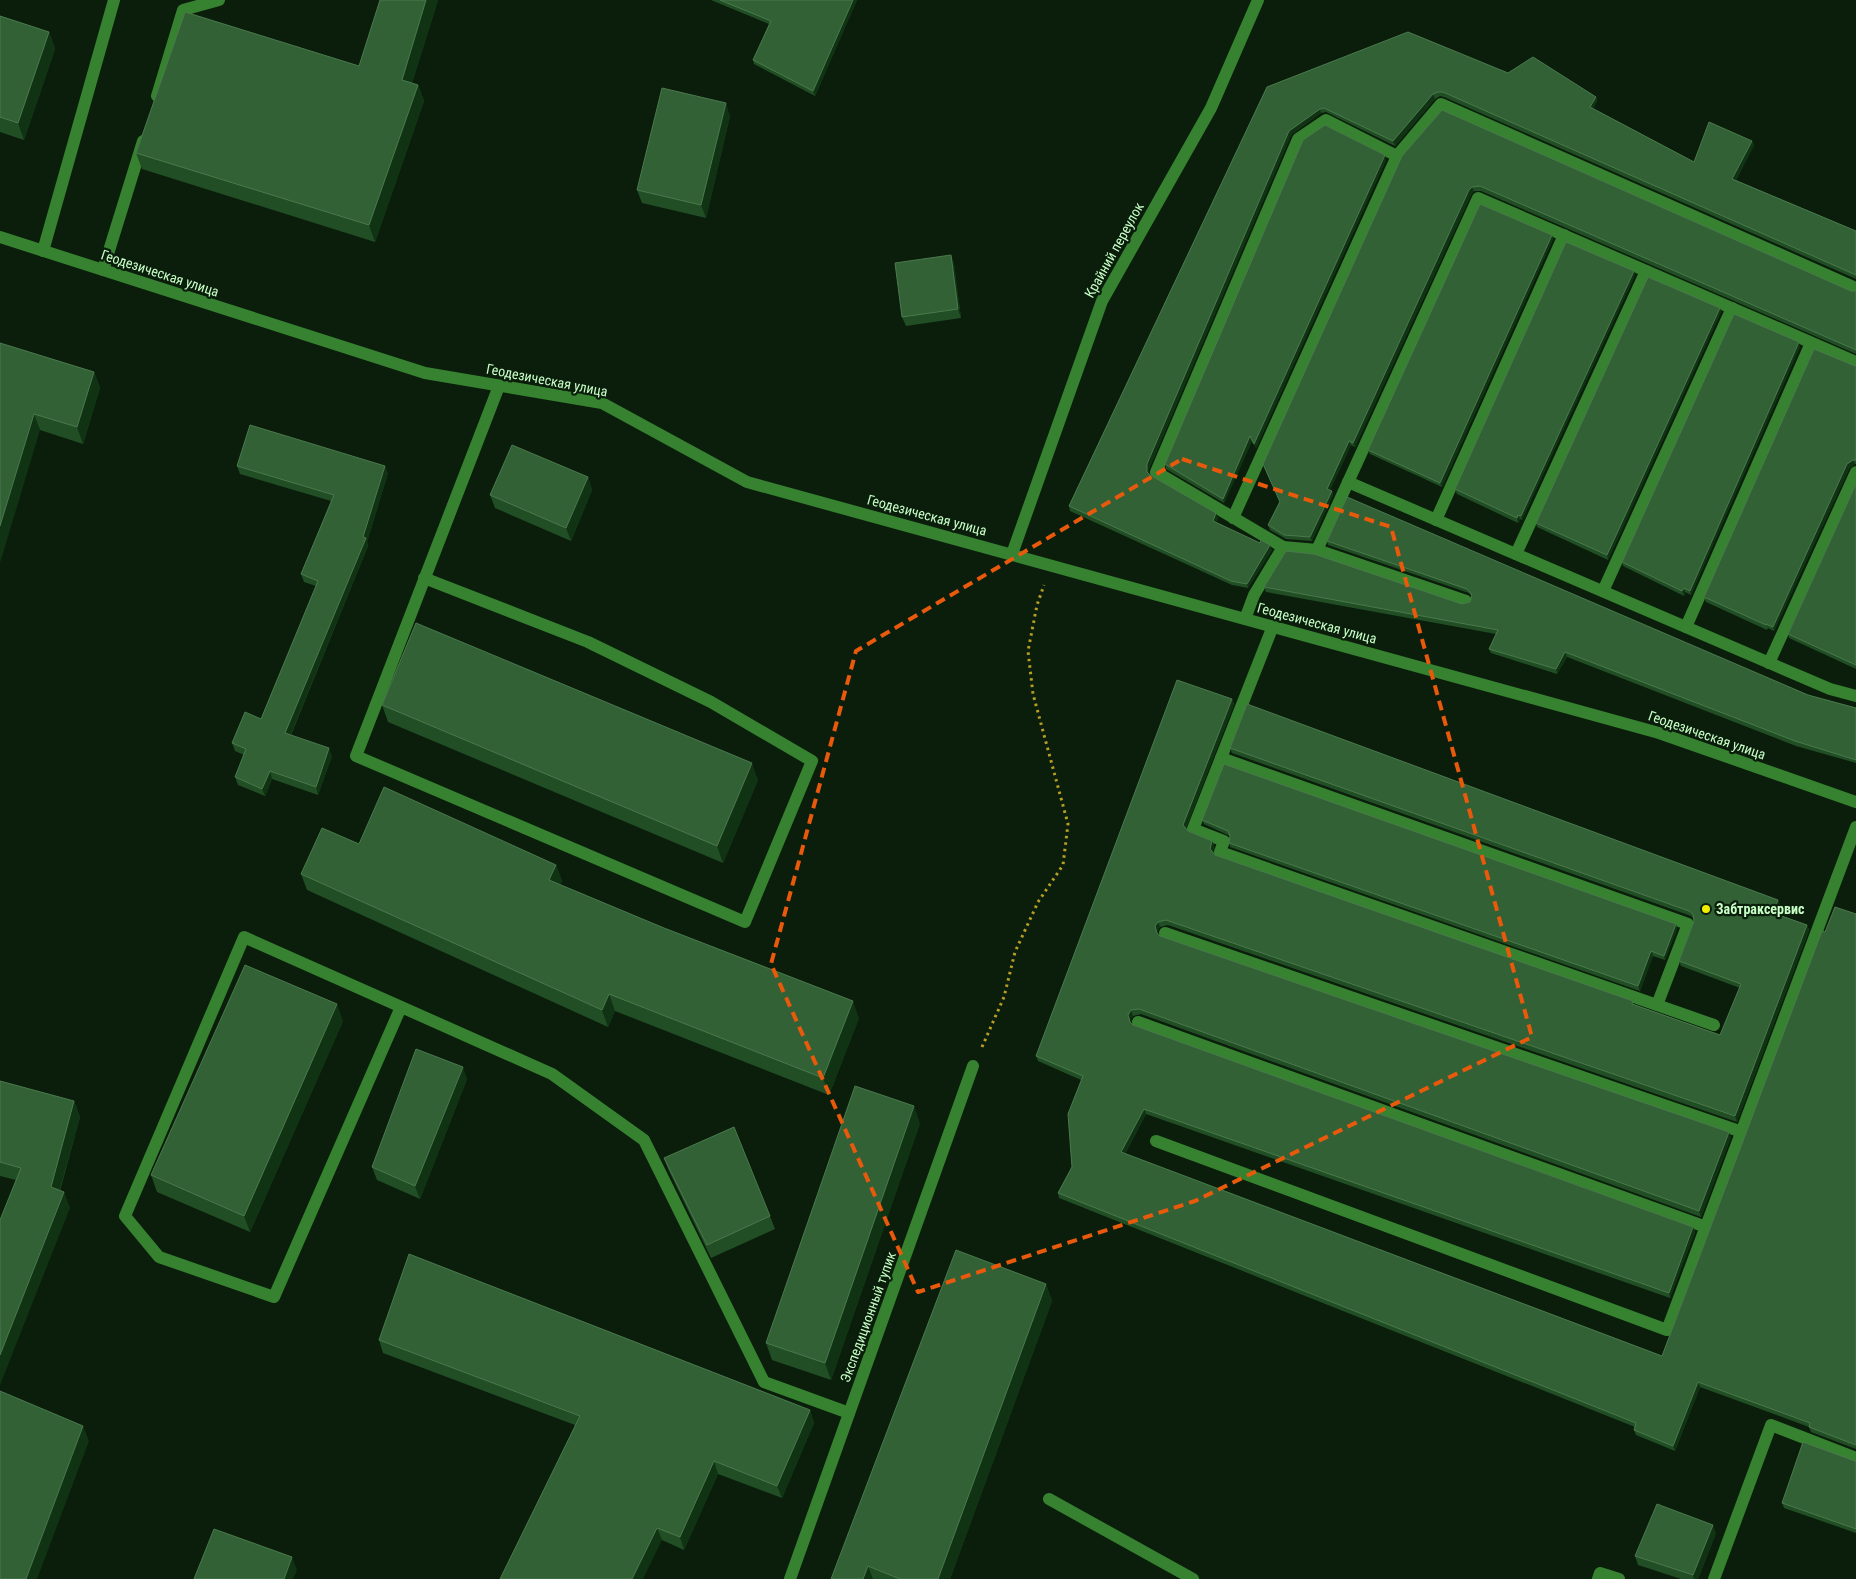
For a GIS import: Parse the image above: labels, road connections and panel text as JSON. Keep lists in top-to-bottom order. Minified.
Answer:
{"streets":{"street":["Крайний переулок","Геодезическая улица","Экспедиционный тупик"]},"crossings":[["Крайний переулок","Геодезическая улица"]],"places":["Забтраксервис"]}
